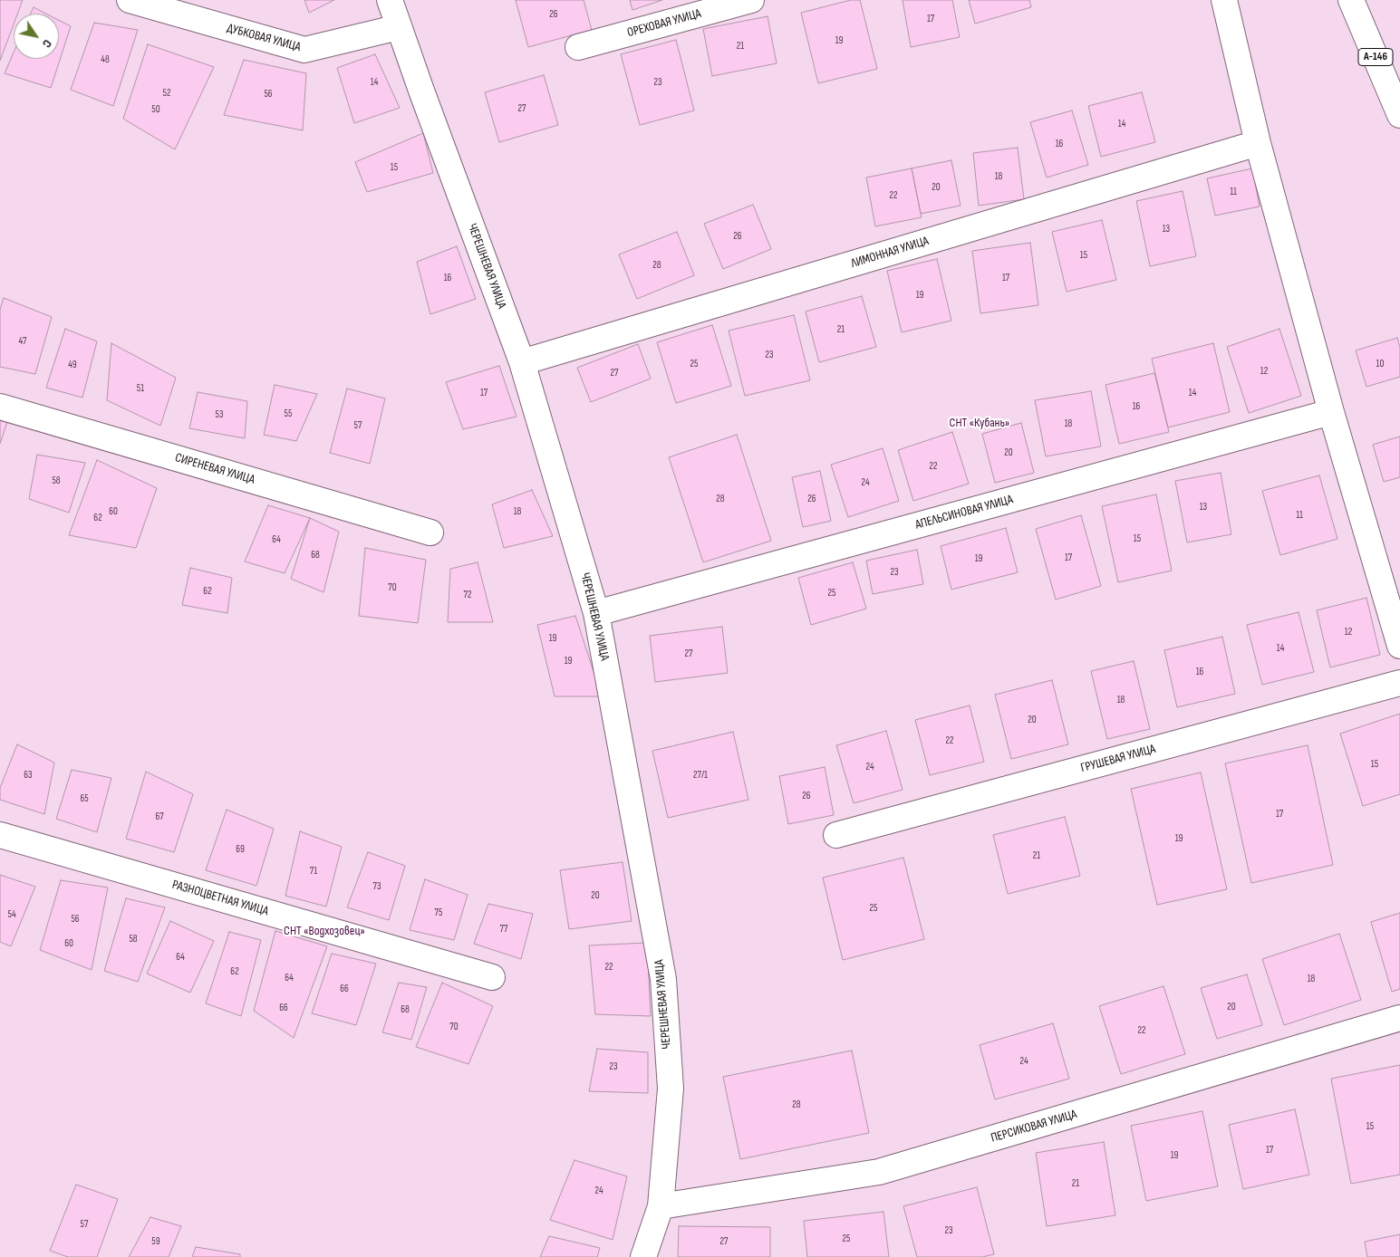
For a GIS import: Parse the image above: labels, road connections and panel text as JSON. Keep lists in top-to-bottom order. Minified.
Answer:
{"streets":{"main road":["ОРЕХОВАЯ УЛИЦА","ДУБКОВАЯ УЛИЦА","А-146","ЛИМОННАЯ УЛИЦА","ЧЕРЕШНЕВАЯ УЛИЦА","СИРЕНЕВАЯ УЛИЦА","АПЕЛЬСИНОВАЯ УЛИЦА","ГРУШЕВАЯ УЛИЦА","РАЗНОЦВЕТНАЯ УЛИЦА","ПЕРСИКОВАЯ УЛИЦА"]},"crossings":[["ДУБКОВАЯ УЛИЦА","ЧЕРЕШНЕВАЯ УЛИЦА"],["ЛИМОННАЯ УЛИЦА","ЧЕРЕШНЕВАЯ УЛИЦА"],["ЧЕРЕШНЕВАЯ УЛИЦА","АПЕЛЬСИНОВАЯ УЛИЦА"],["ЧЕРЕШНЕВАЯ УЛИЦА","ПЕРСИКОВАЯ УЛИЦА"]],"parks":["СНТ «Кубань»","СНТ «Водхозовец»"],"house_numbers":["26","17","19","21","48","14","23","52","56","27","50","14","16","15","18","20","11","22","13","26","15","28","16","17","19","21","47","23","25","10","49","12","27","51","17","14","16","55","53","18","57","20","22","58","24","28","26","13","60","18","11","62","15","64","68","17","19","23","70","62","25","72","12","19","14","27","19","16","18","20","22","15","24","63","27/1","26","65","17","67","19","69","21","71","73","20","25","75","54","56","77","58","60","64","22","62","64","18","66","20","66","68","70","22","24","23","28","15","17","19","21","24","57","23","25","59","27"],"north":"bottom right"}
